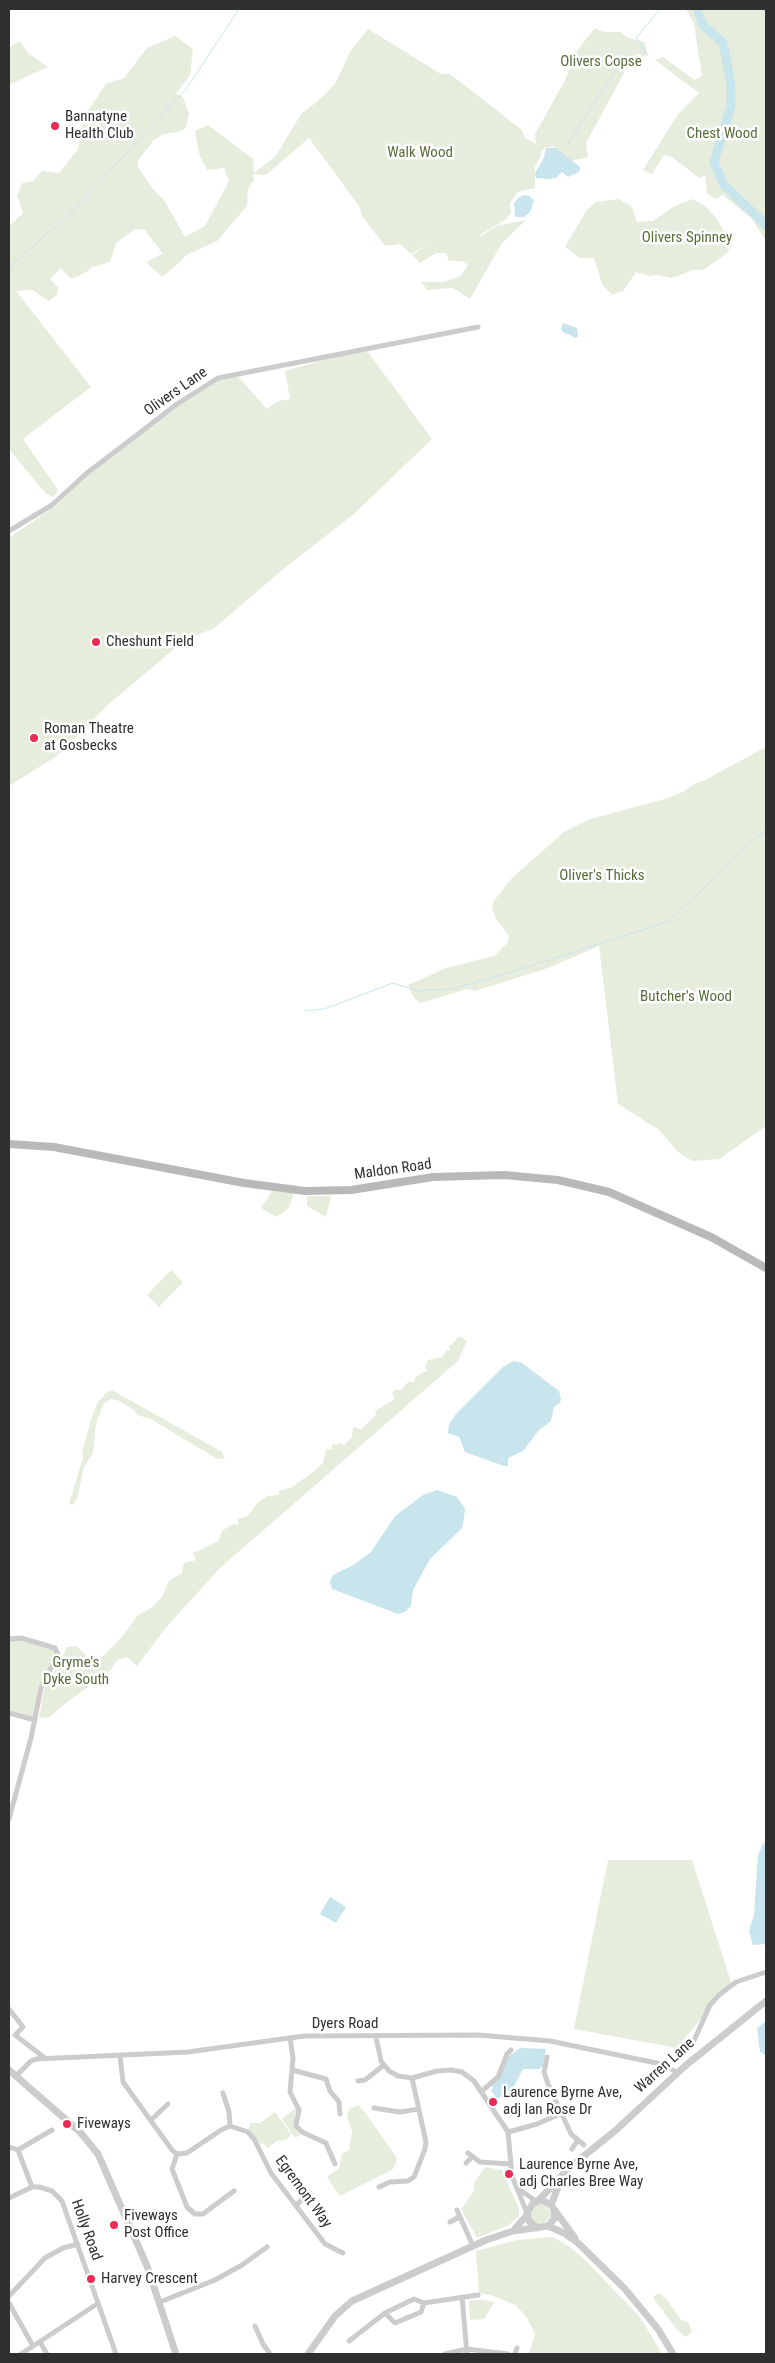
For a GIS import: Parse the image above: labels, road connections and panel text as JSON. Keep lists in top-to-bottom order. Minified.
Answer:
{"streets":{"main road":["Maldon Road"],"street":["Olivers Lane","Dyers Road","Warren Lane","Egremont Way","Holly Road"]},"crossings":[["Dyers Road","Warren Lane"]],"parks":["Olivers Copse","Chest Wood","Walk Wood","Olivers Spinney","Oliver's Thicks","Butcher's Wood","Gryme's Dyke South"],"places":["Bannatyne Health Club","Cheshunt Field","Roman Theatre at Gosbecks","Laurence Byrne Ave, adj Ian Rose Dr","Fiveways","Laurence Byrne Ave, adj Charles Bree Way","Fiveways Post Office","Harvey Crescent"]}
